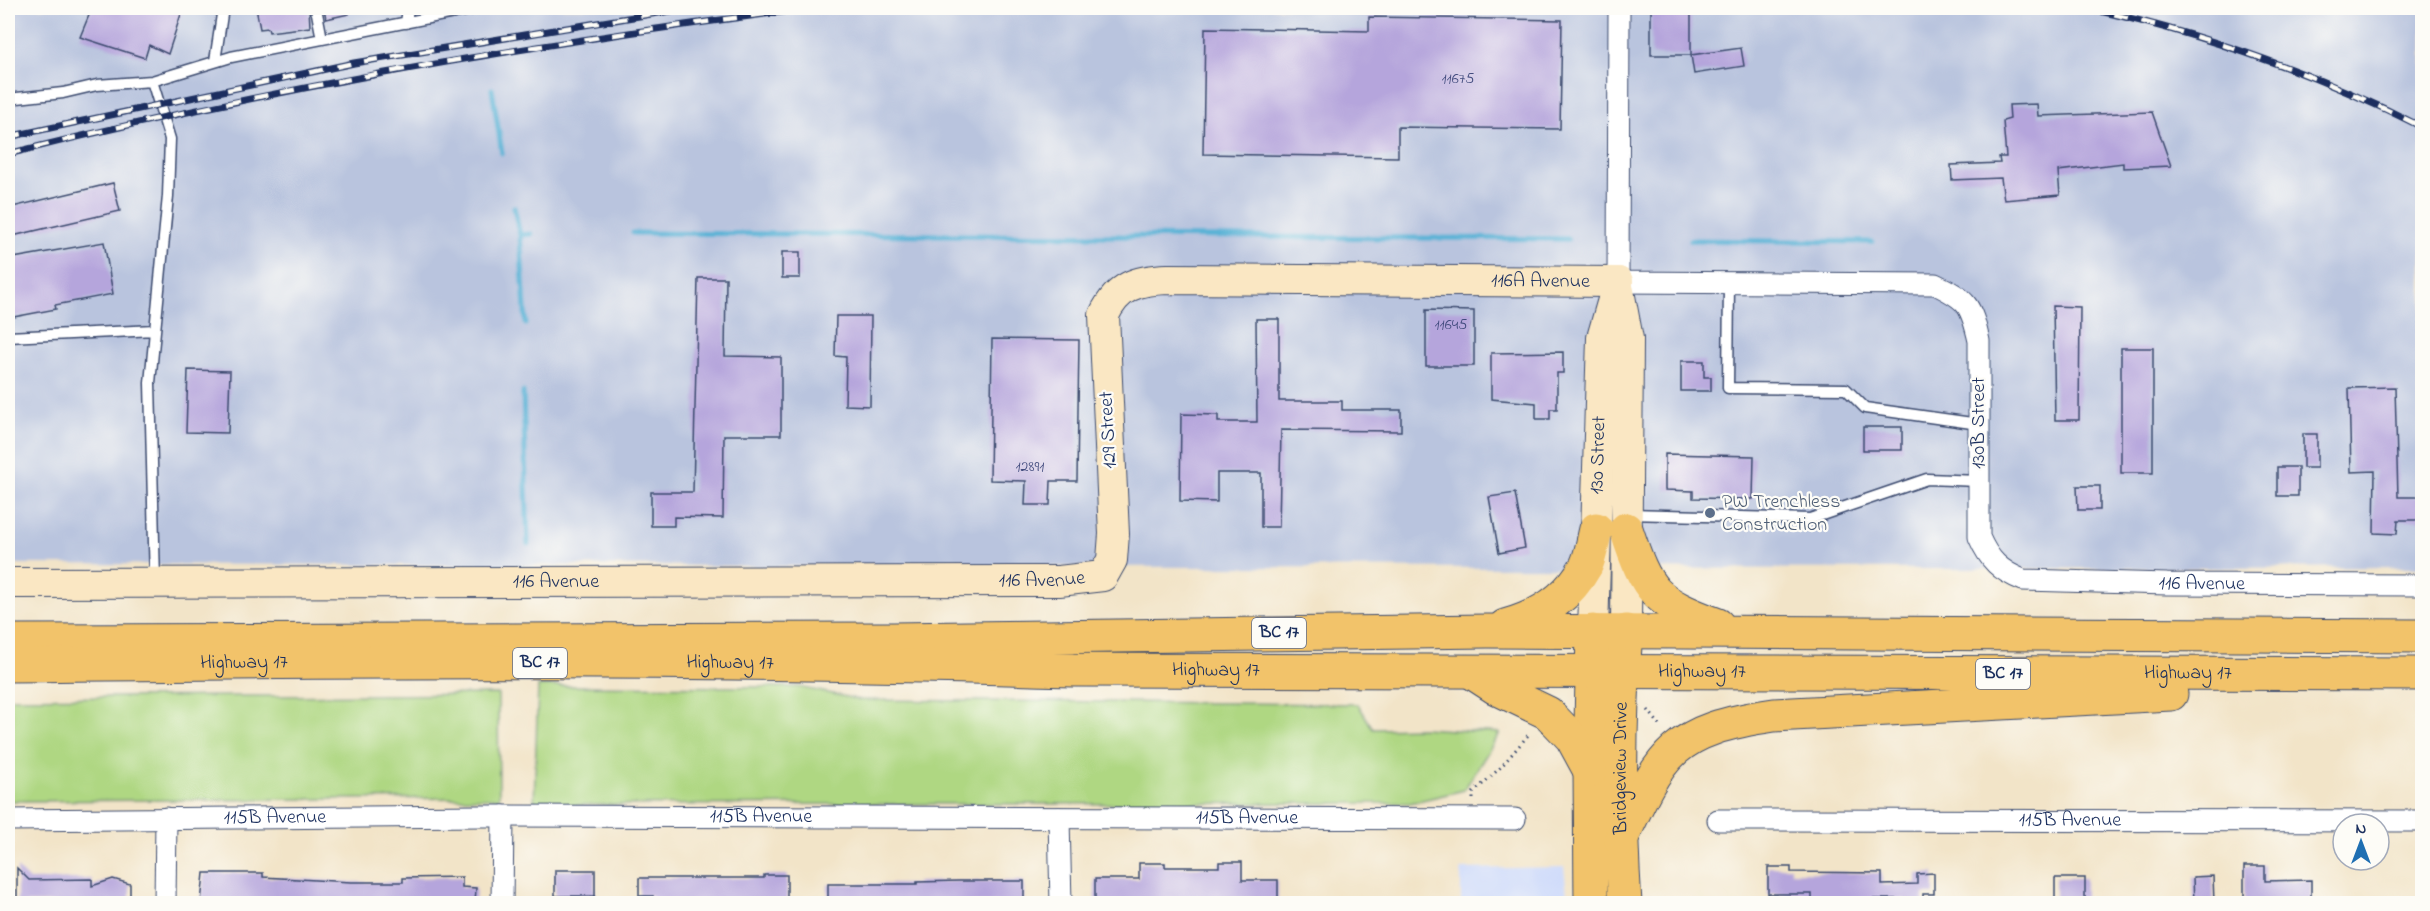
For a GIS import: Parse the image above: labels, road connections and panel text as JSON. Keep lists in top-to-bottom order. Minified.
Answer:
{"streets":{"main road":["BC 17","Highway 17","Bridgeview Drive"],"street":["116A Avenue","130B Street","129 Street","130 Street","116 Avenue","115B Avenue"]},"crossings":[["116A Avenue","130B Street"],["116A Avenue","129 Street"],["116A Avenue","130 Street"],["130B Street","116 Avenue"],["129 Street","116 Avenue"],["130 Street","Highway 17"],["130 Street","Bridgeview Drive"],["Highway 17","Bridgeview Drive"]],"places":["PW Trenchless Construction"],"house_numbers":["11675","11645","12891"],"north":"top"}
